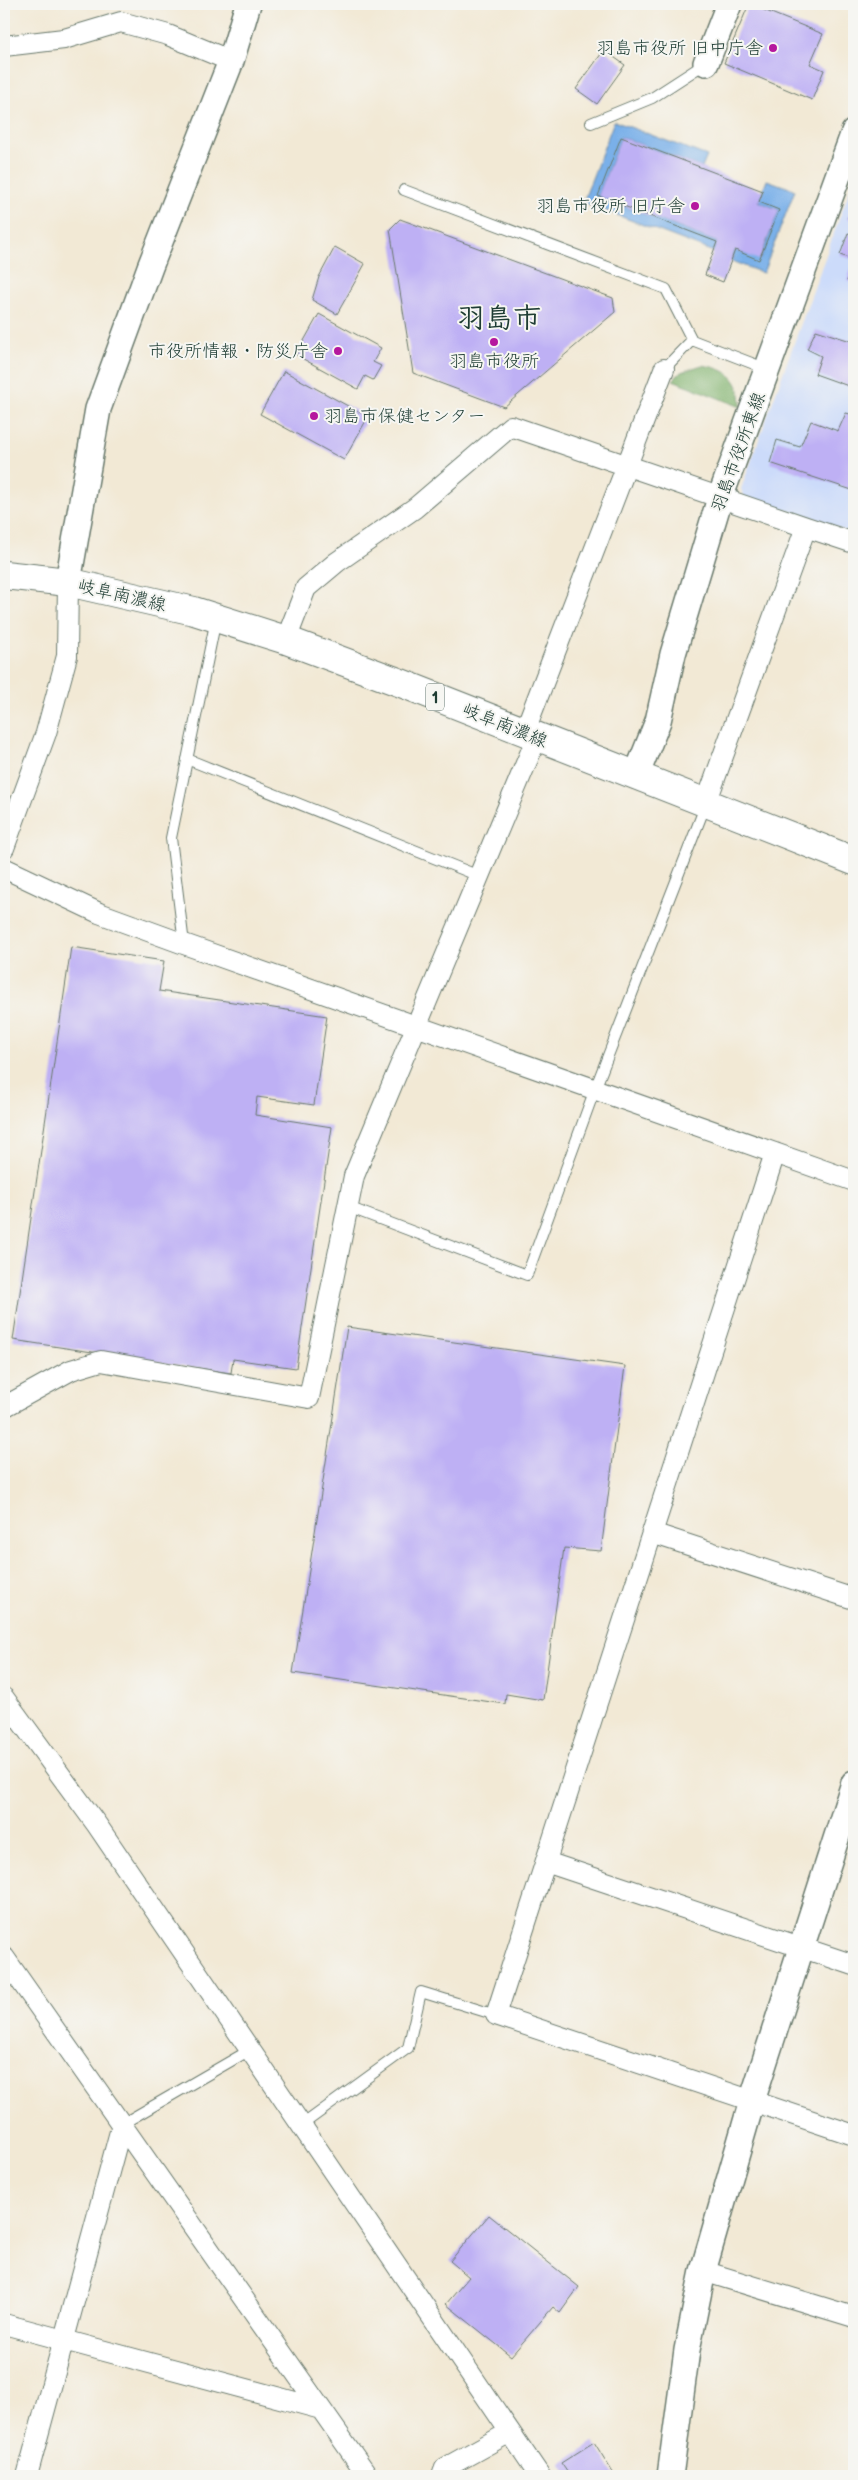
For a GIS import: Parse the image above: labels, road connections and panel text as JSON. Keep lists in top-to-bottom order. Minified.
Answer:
{"streets":{"main road":["岐阜南濃線","1"],"street":["羽島市役所東線"]},"crossings":[["羽島市役所東線","岐阜南濃線"]],"districts":["羽島市"],"places":["羽島市役所 旧中庁舎","羽島市役所 旧庁舎","羽島市役所","市役所情報・防災庁舎","羽島市保健センター"]}
